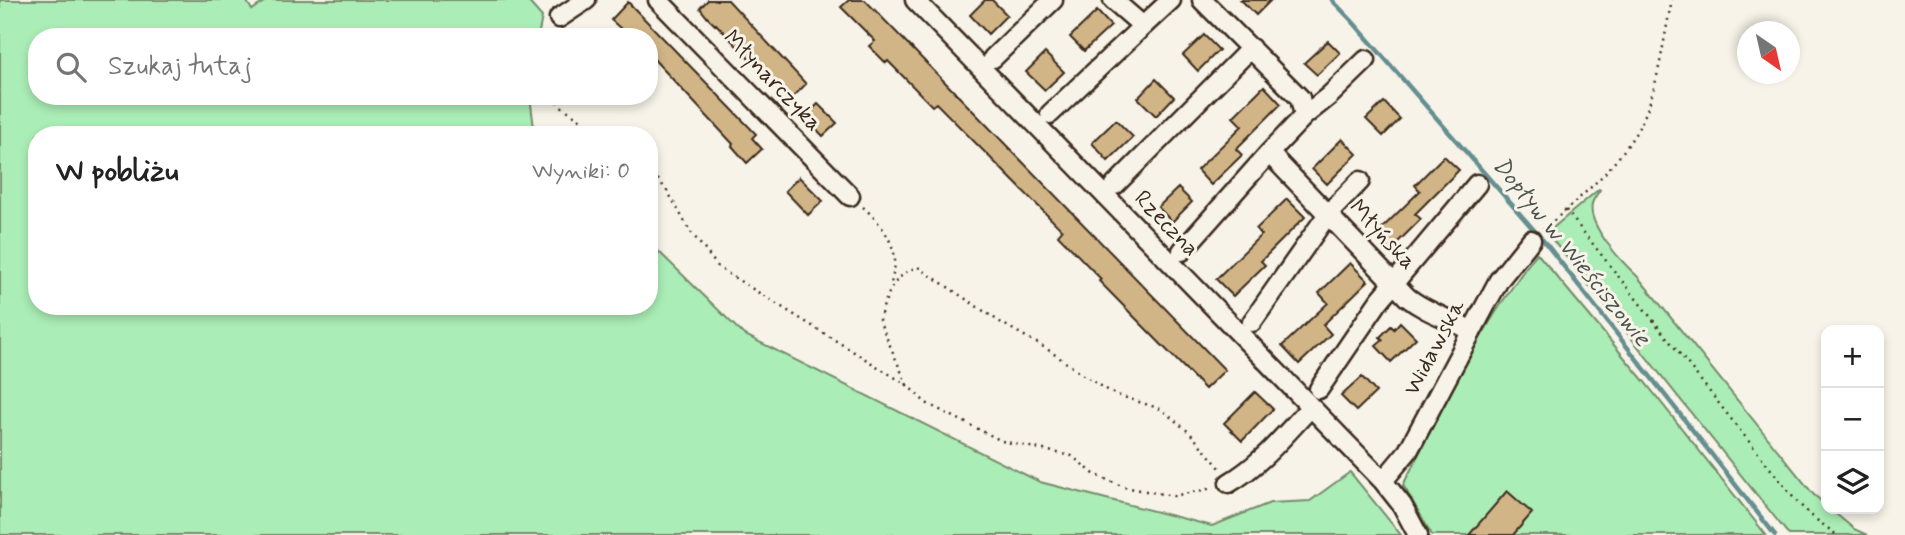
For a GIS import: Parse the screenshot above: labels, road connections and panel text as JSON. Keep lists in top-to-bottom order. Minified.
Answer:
{"streets":{"street":["Młynarczyka","Rzeczna","Młyńska","Widawska"]},"crossings":[["Rzeczna","Widawska"],["Młyńska","Widawska"]],"water":["Dopływ w Wieściszowie"],"north":"bottom right","page":{"search":"Szukaj tutaj","heading":["W pobliżu","Wyniki: 0"],"map_buttons":["+","−"]}}
